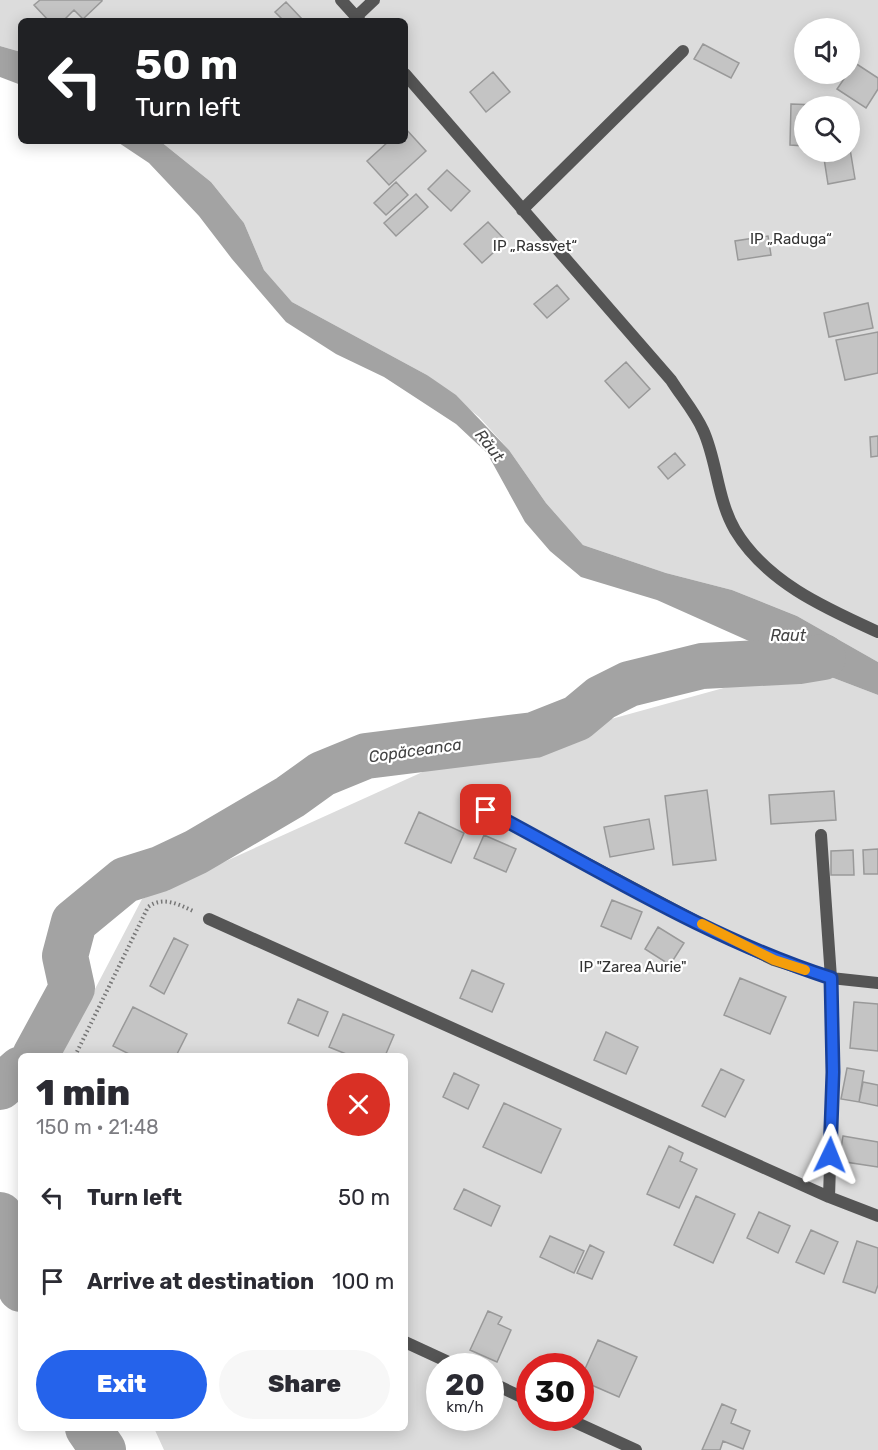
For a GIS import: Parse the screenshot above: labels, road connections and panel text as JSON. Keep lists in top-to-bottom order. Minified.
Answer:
{"water":["Răut","Raut","Copăceanca"],"parks":["IP „Raduga“","IP „Rassvet“","IP \"Zarea Aurie\""],"page":{"turn":["50 m","Turn left"],"heading":["1 min","150 m · 21:48"],"list":[{"name":"Turn left","value":"50 m"},{"name":"Arrive at destination","value":"100 m"}],"buttons":["Exit","Share"],"speed":"20 km/h","limit":"30"}}
